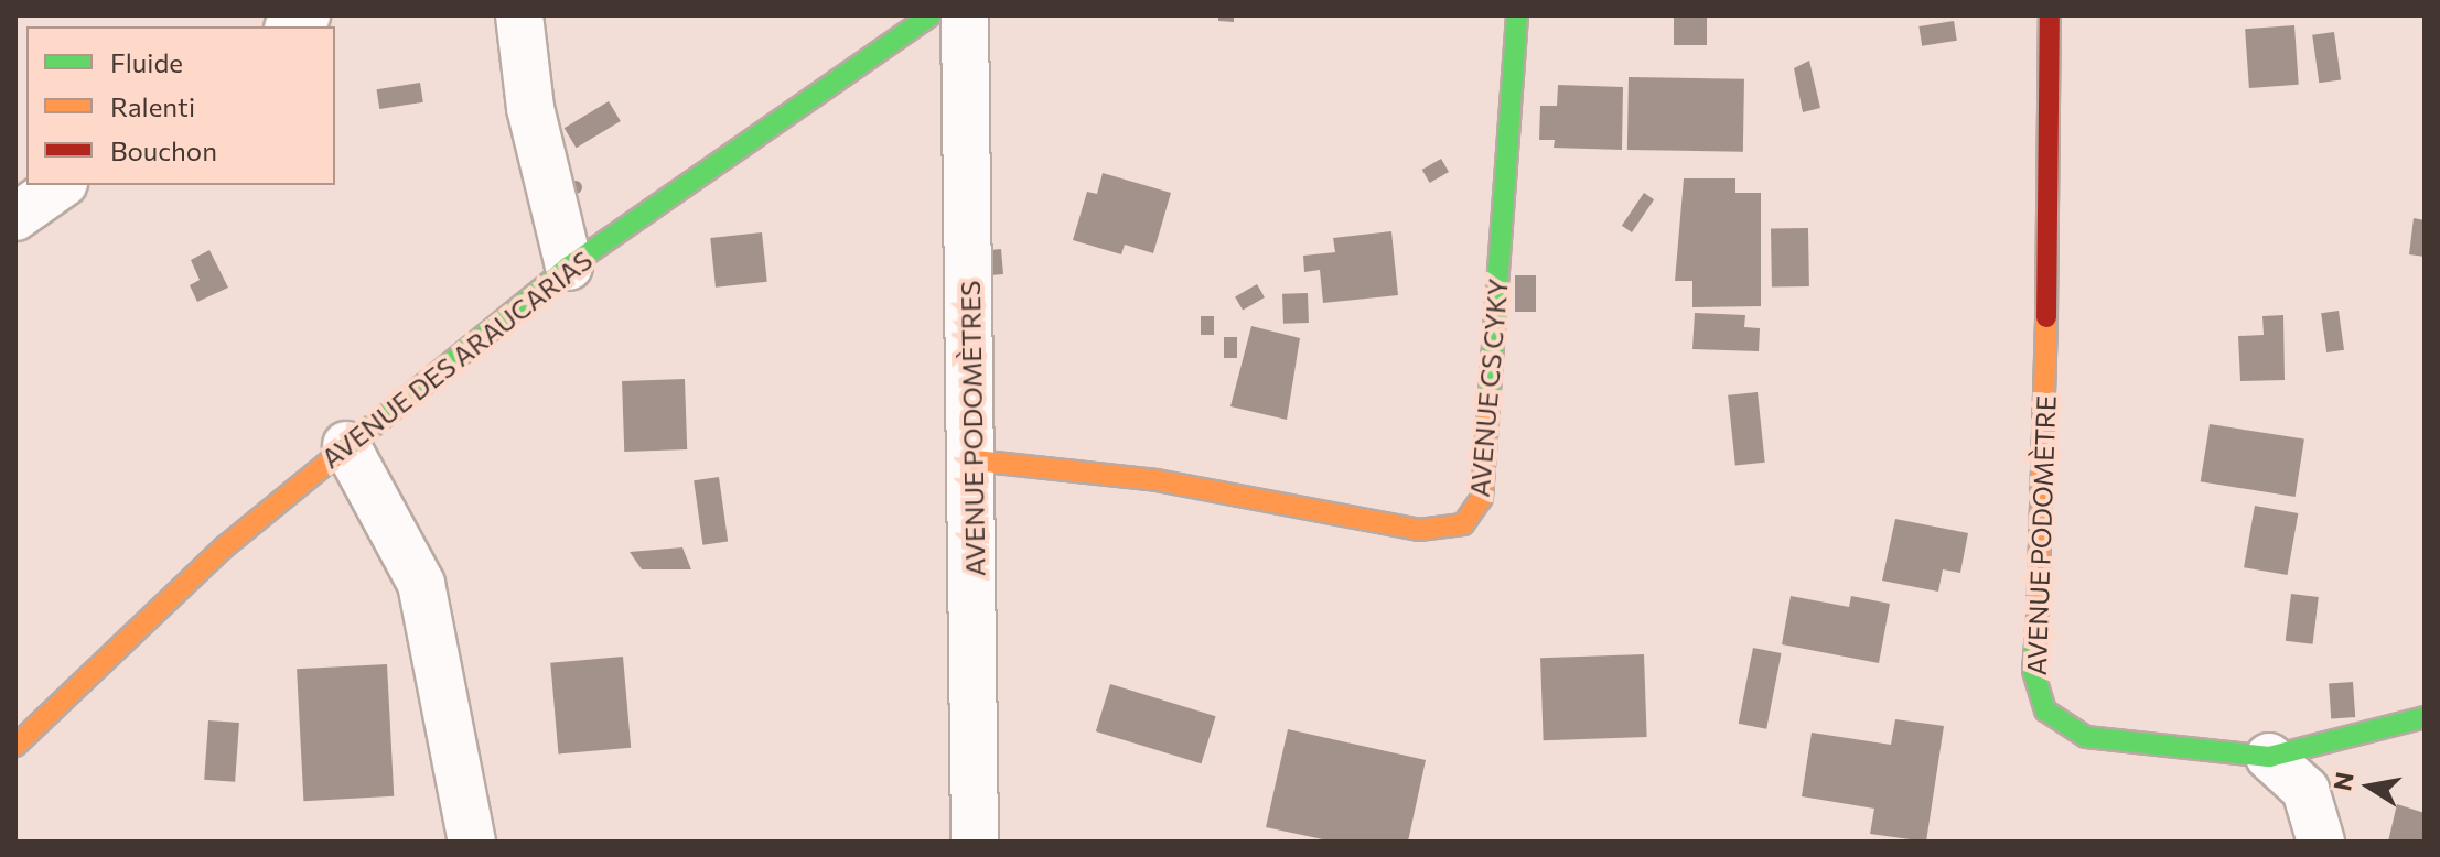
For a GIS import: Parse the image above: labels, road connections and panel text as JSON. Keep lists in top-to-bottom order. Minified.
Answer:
{"streets":{"street":["AVENUE DES ARAUCARIAS","AVENUE CS CYKY","AVENUE PODOMÈTRES","AVENUE PODOMÈTRE"]},"crossings":[["AVENUE CS CYKY","AVENUE PODOMÈTRES"]],"legend":["Fluide","Ralenti","Bouchon"],"north":"left"}
